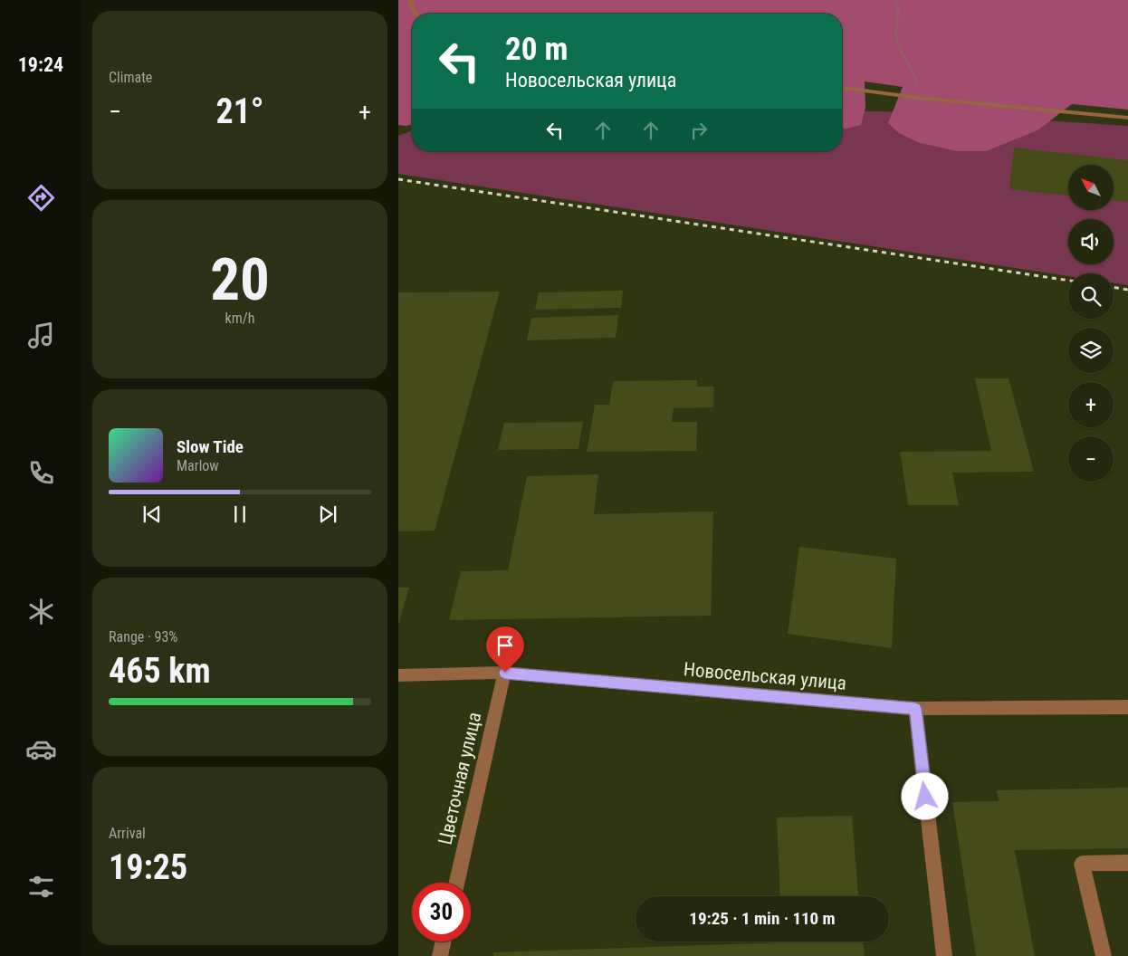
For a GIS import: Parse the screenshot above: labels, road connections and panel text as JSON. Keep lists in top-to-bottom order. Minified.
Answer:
{"streets":{"street":["Новосельская улица","Цветочная улица"]},"crossings":[["Новосельская улица","Цветочная улица"]],"north":"top left","page":{"tabs":"19:24","tile":["Climate",["20","km/h"],["Range · 93%","465 km"],["Arrival","19:25"]],"turn":["20 m","Новосельская улица"],"heat":["−","21°","+"],"map_buttons":["+","−"],"song":["Slow Tide","Marlow"],"limit":"30","trip":"19:25 · 1 min · 110 m"}}
